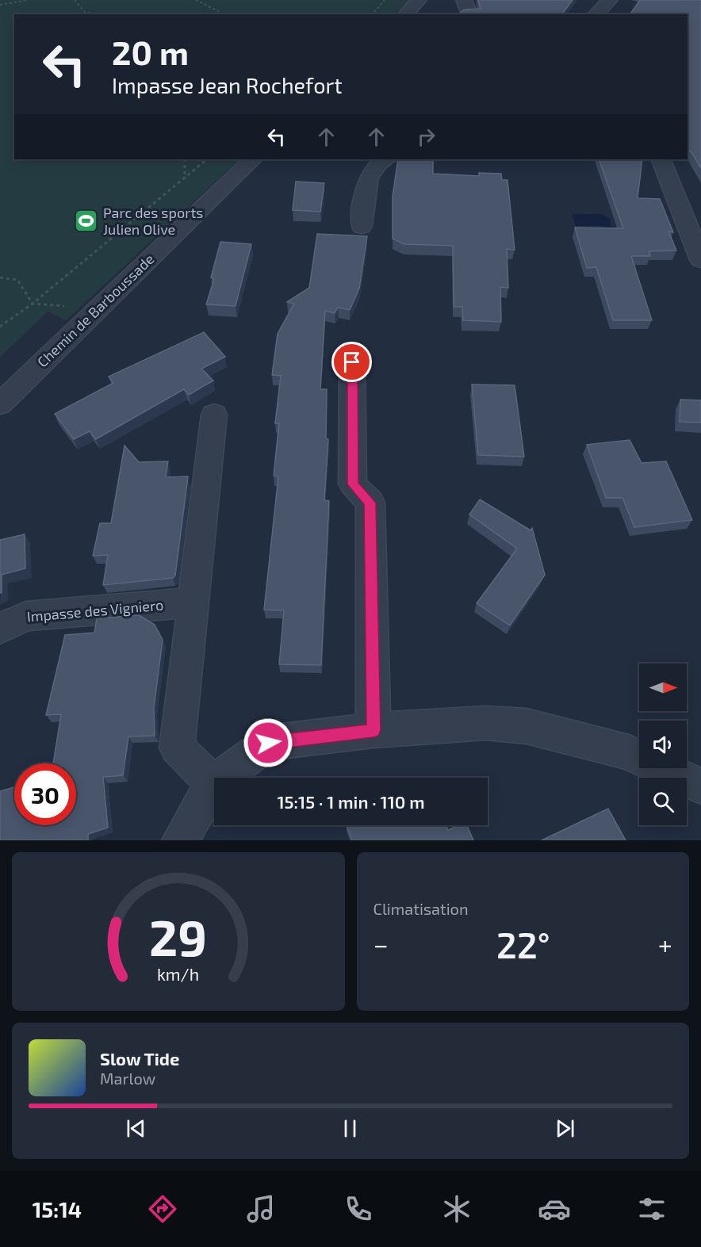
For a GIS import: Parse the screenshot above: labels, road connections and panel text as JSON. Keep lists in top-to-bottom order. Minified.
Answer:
{"streets":{"street":["Chemin de Barboussade","Impasse des Vigniero"]},"places":{"sports":["Parc des sports Julien Olive"]},"north":"right","page":{"turn":["20 m","Impasse Jean Rochefort"],"limit":"30","trip":"15:15 · 1 min · 110 m","tile":"Climatisation","heat":["−","22°","+"],"song":["Slow Tide","Marlow"],"tabs":"15:14","gauge":["29","km/h"]}}
